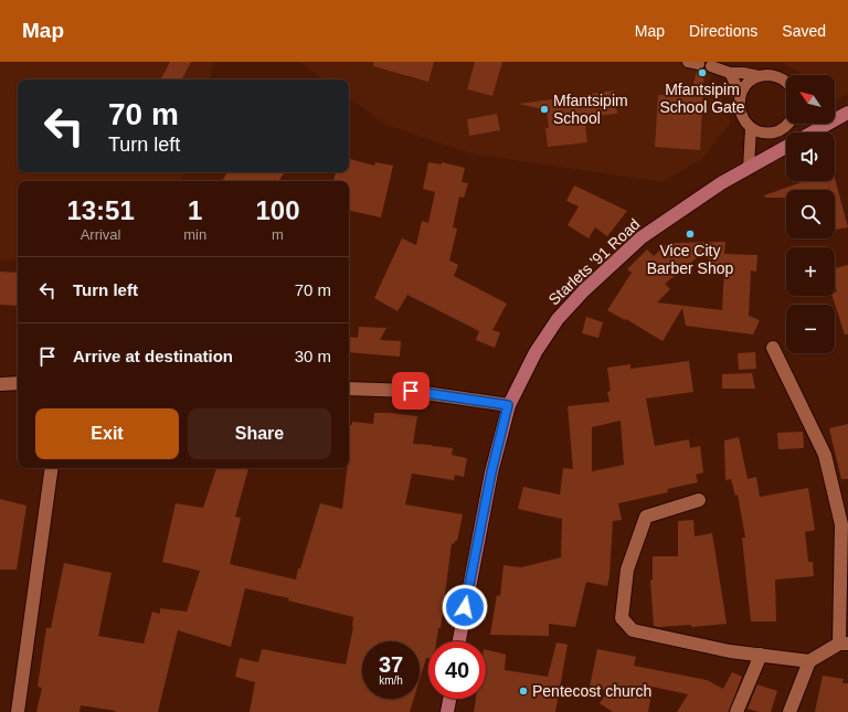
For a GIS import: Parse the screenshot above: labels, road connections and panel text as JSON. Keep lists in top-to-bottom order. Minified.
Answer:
{"streets":{"street":["Starlets '91 Road"]},"places":["Mfantsipim School Gate","Mfantsipim School","Vice City Barber Shop","Pentecost church"],"north":"top left","page":{"header":"Map","nav":["Map","Directions","Saved"],"map_buttons":["+","−"],"turn":["70 m","Turn left"],"eta":["13:51","Arrival","1","min","100","m"],"list":[{"name":"Turn left","value":"70 m"},{"name":"Arrive at destination","value":"30 m"}],"buttons":["Exit","Share"],"speed":"37 km/h","limit":"40"}}
